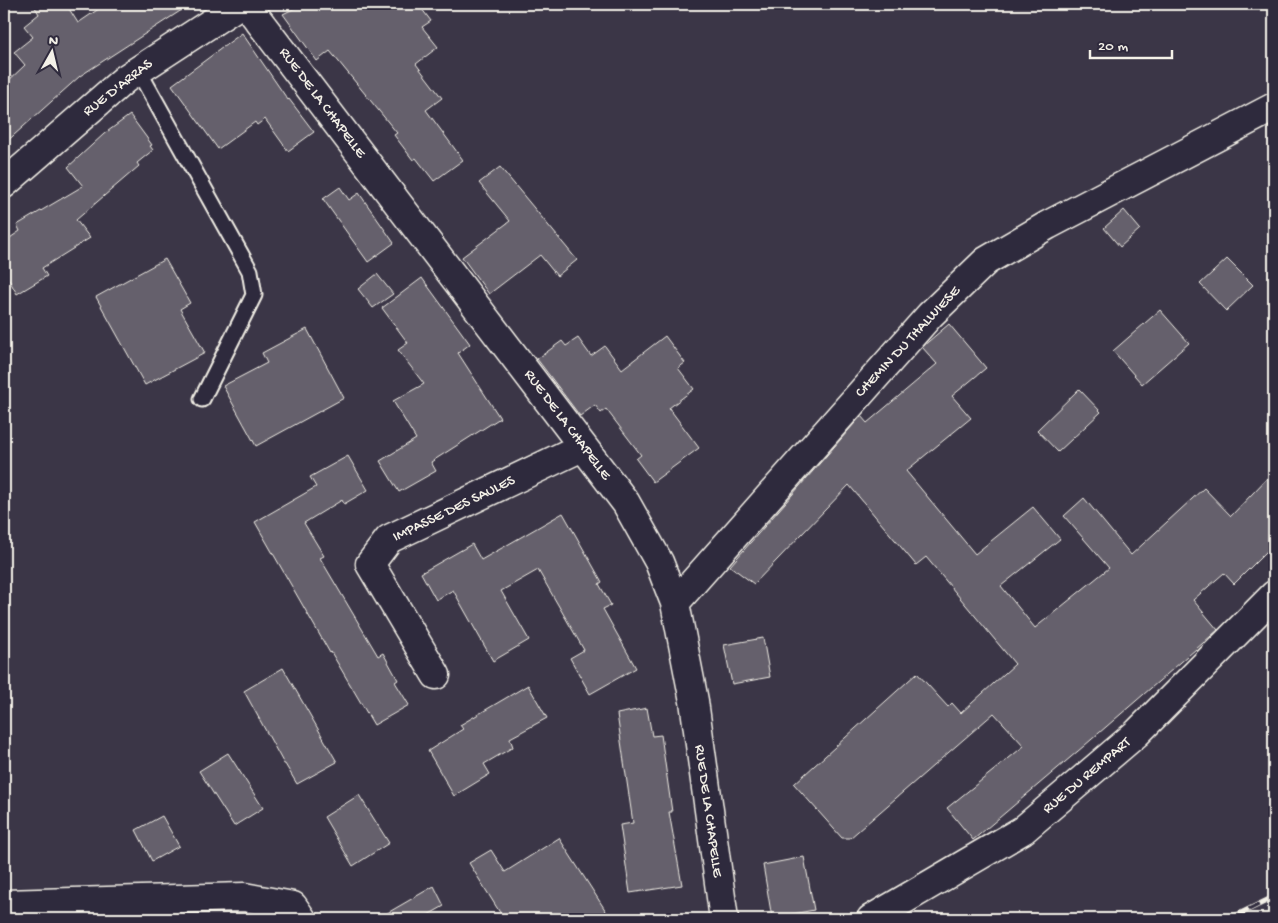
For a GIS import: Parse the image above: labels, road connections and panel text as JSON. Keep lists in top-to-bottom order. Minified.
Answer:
{"streets":{"street":["RUE D'ARRAS","RUE DE LA CHAPELLE","CHEMIN DU THALWIESE","IMPASSE DES SAULES","RUE DU REMPART"]},"crossings":[["RUE DE LA CHAPELLE","CHEMIN DU THALWIESE"],["RUE DE LA CHAPELLE","IMPASSE DES SAULES"]],"scale_bar":"20 m","north":"top"}
